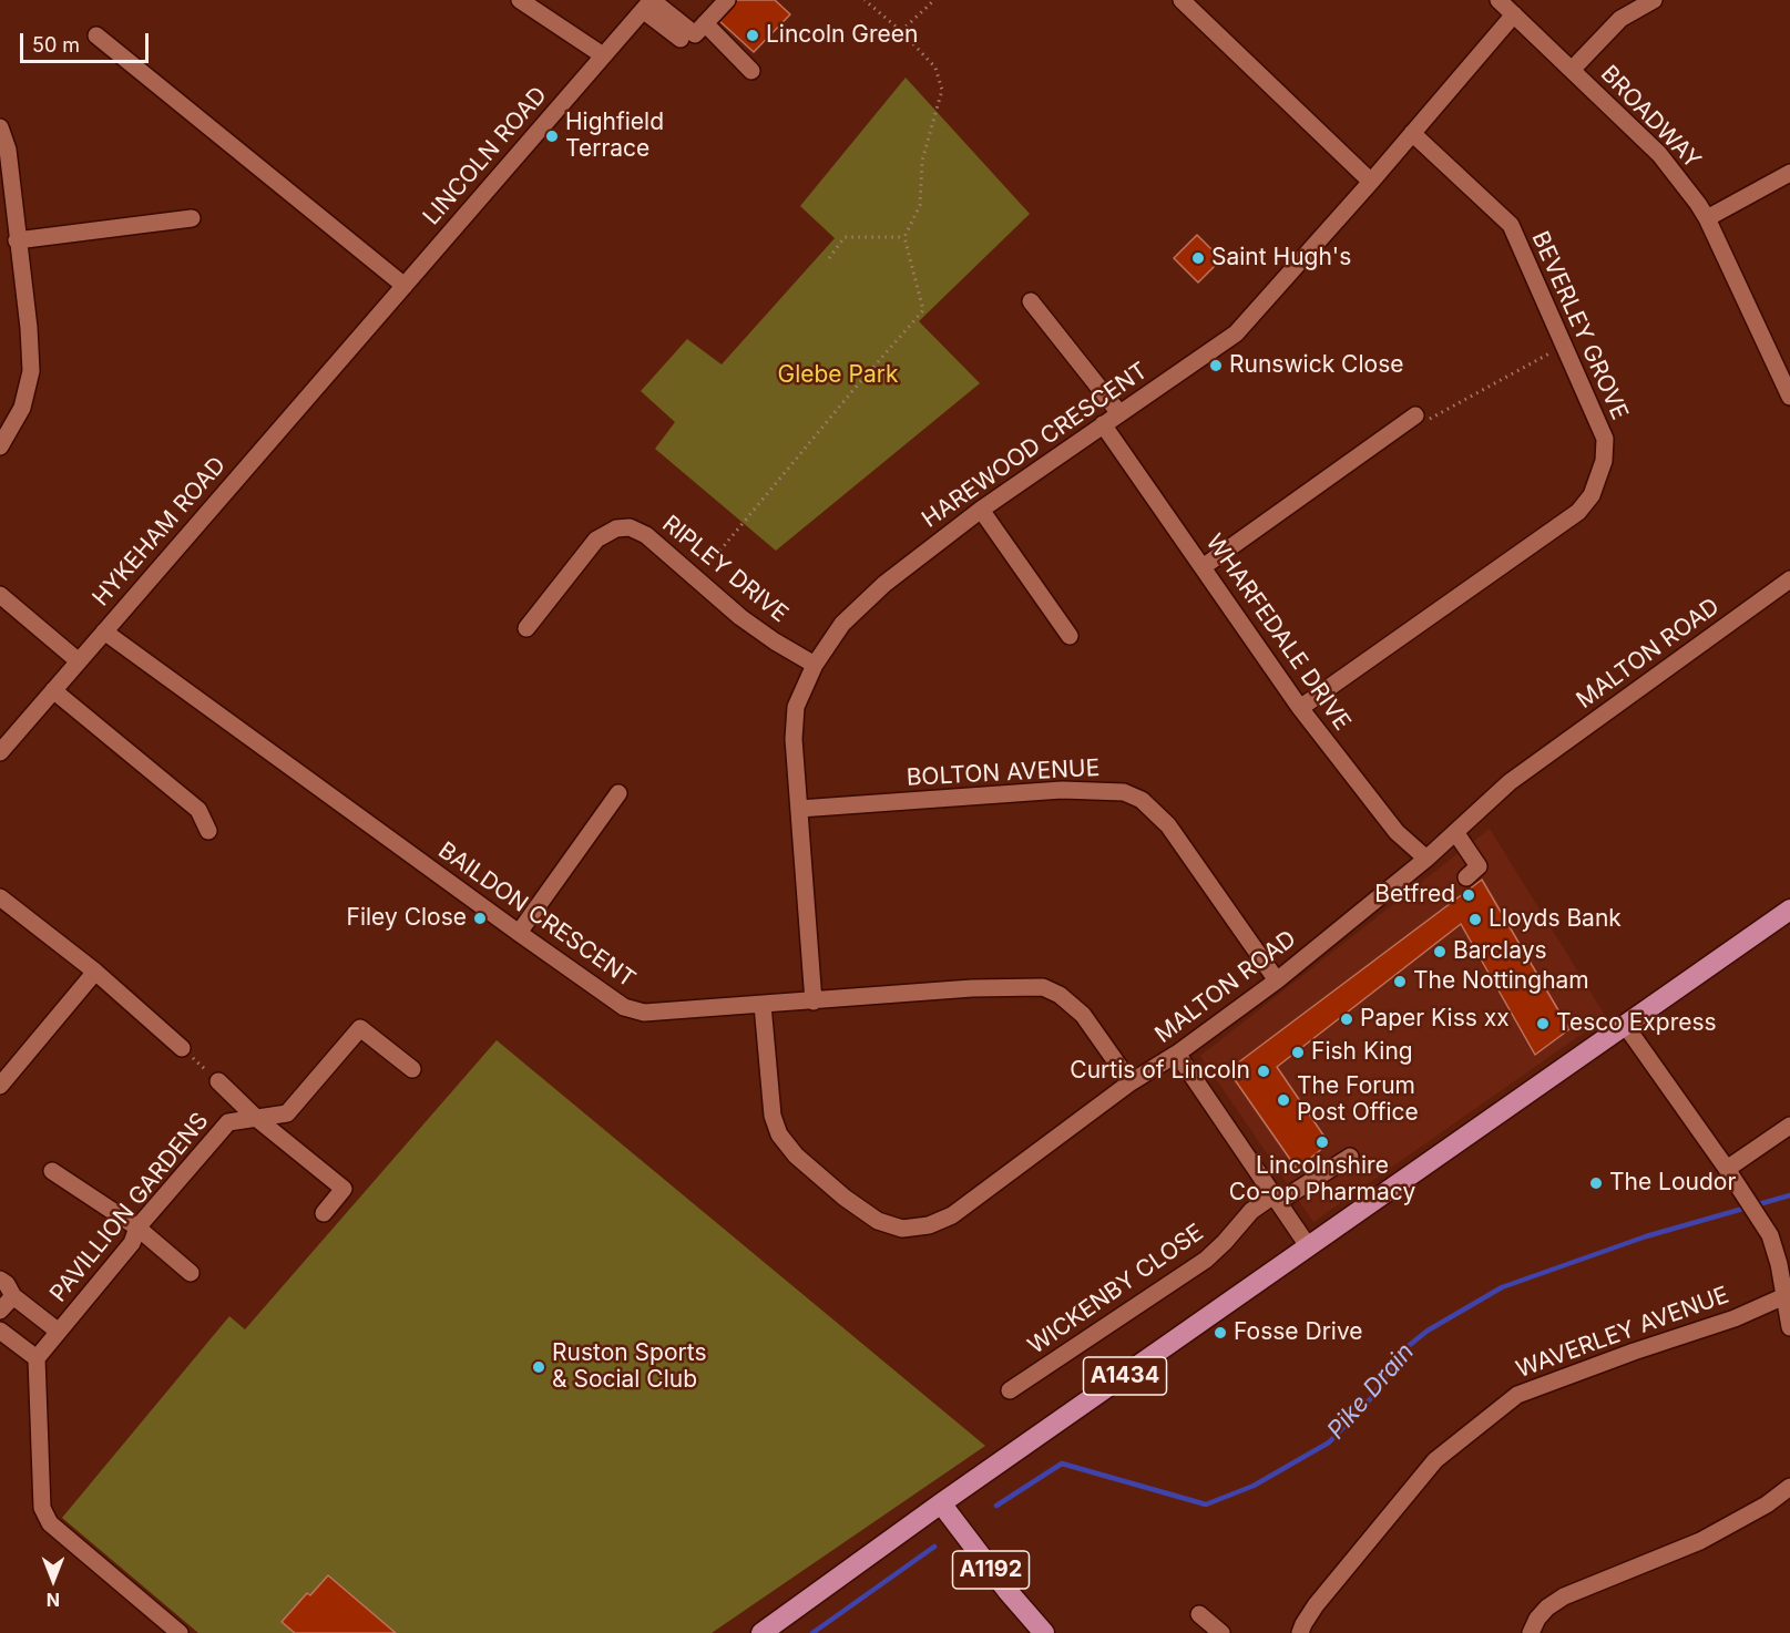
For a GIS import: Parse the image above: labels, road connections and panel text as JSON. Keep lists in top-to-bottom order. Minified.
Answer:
{"streets":{"main road":["A1434","A1192"],"street":["BROADWAY","LINCOLN ROAD","BEVERLEY GROVE","HAREWOOD CRESCENT","HYKEHAM ROAD","RIPLEY DRIVE","WHARFEDALE DRIVE","MALTON ROAD","BOLTON AVENUE","BAILDON CRESCENT","PAVILLION GARDENS","WICKENBY CLOSE","WAVERLEY AVENUE"]},"crossings":[["BROADWAY","HAREWOOD CRESCENT"],["LINCOLN ROAD","HYKEHAM ROAD"],["BEVERLEY GROVE","HAREWOOD CRESCENT"],["BEVERLEY GROVE","WHARFEDALE DRIVE"],["HAREWOOD CRESCENT","RIPLEY DRIVE"],["HAREWOOD CRESCENT","WHARFEDALE DRIVE"],["HAREWOOD CRESCENT","BOLTON AVENUE"],["HAREWOOD CRESCENT","BAILDON CRESCENT"],["HYKEHAM ROAD","BAILDON CRESCENT"],["WHARFEDALE DRIVE","MALTON ROAD"],["MALTON ROAD","BOLTON AVENUE"],["MALTON ROAD","BAILDON CRESCENT"],["A1434","A1192"]],"water":["Pike Drain"],"parks":["Glebe Park"],"places":["Lincoln Green","Highfield Terrace","Saint Hugh's","Runswick Close","Betfred","Filey Close","Lloyds Bank","Barclays","The Nottingham","Paper Kiss xx","Tesco Express","Fish King","Curtis of Lincoln","The Forum Post Office","Lincolnshire Co-op Pharmacy","The Loudor","Fosse Drive","Ruston Sports & Social Club"],"scale_bar":"50 m","north":"bottom"}
